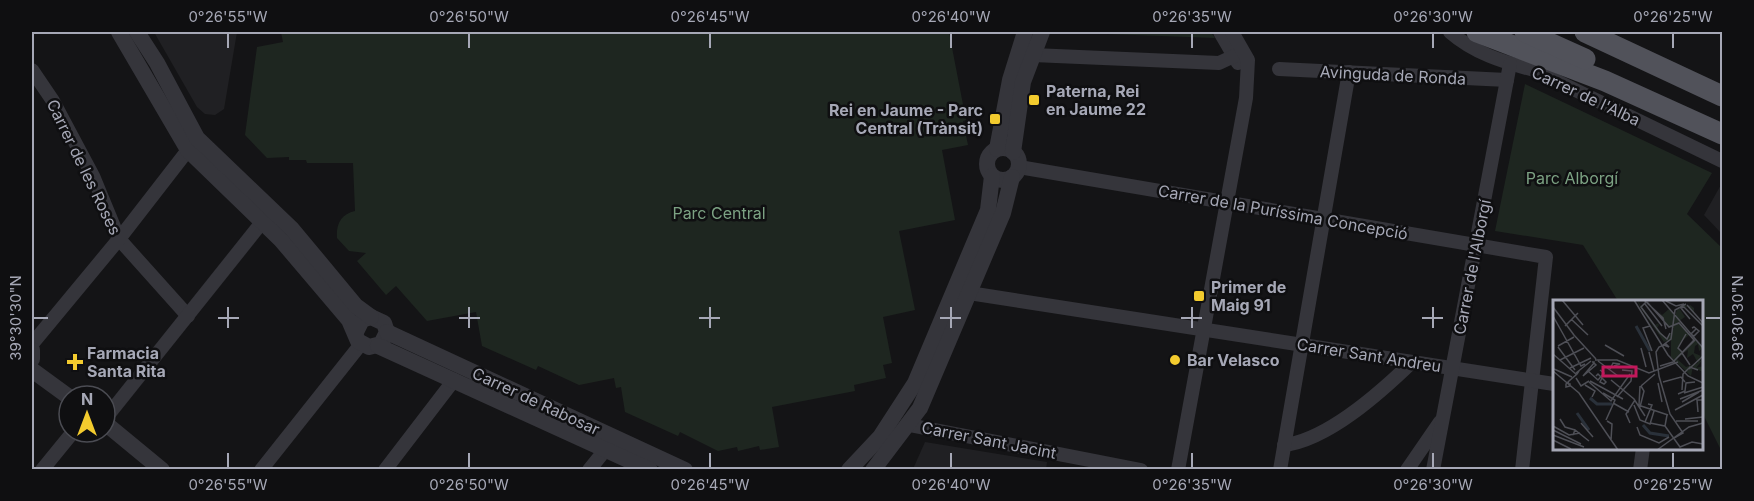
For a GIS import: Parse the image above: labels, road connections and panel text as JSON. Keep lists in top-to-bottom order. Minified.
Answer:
{"streets":{"street":["Avinguda de Ronda","Carrer de l'Alba","Carrer de les Roses","Carrer de la Puríssima Concepció","Carrer de l'Alborgí","Carrer Sant Andreu","Carrer de Rabosar","Carrer Sant Jacint"]},"crossings":[["Avinguda de Ronda","Carrer de l'Alborgí"],["Carrer de l'Alba","Carrer de l'Alborgí"],["Carrer de la Puríssima Concepció","Carrer de l'Alborgí"],["Carrer de la Puríssima Concepció","Carrer Sant Andreu"],["Carrer de l'Alborgí","Carrer Sant Andreu"]],"parks":["Parc Alborgí","Parc Central"],"places":{"transit":["Paterna, Rei en Jaume 22","Rei en Jaume - Parc Central (Trànsit)","Primer de Maig 91"],"other":["Bar Velasco"],"health":["Farmacia Santa Rita"]},"north":"top","coordinates":["0°26'55\"W","0°26'50\"W","0°26'45\"W","0°26'40\"W","0°26'35\"W","0°26'30\"W","0°26'25\"W","39°30'30\"N"]}
